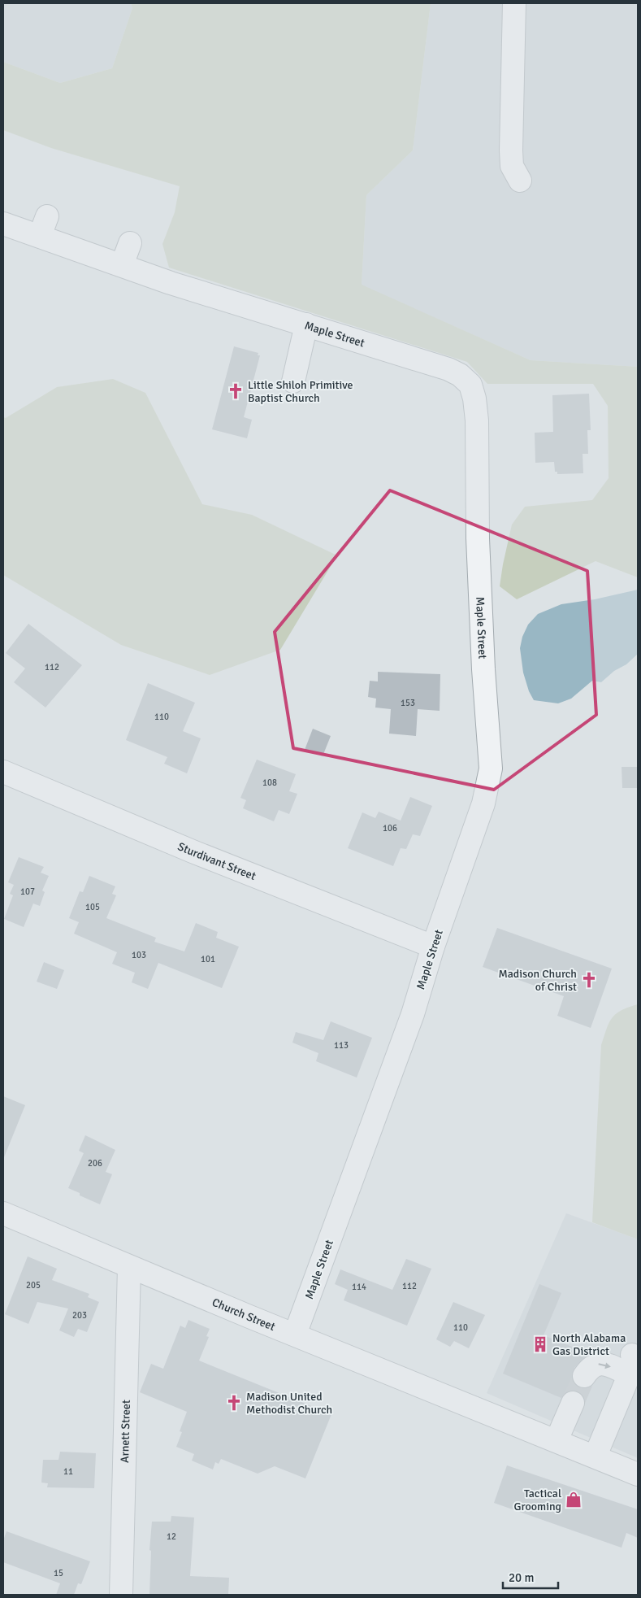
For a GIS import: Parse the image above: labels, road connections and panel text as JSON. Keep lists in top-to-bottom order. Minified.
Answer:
{"streets":{"street":["Maple Street","Sturdivant Street","Church Street","Arnett Street"]},"crossings":[["Maple Street","Sturdivant Street"],["Maple Street","Church Street"],["Church Street","Arnett Street"]],"places":{"church":["Little Shiloh Primitive Baptist Church","Madison Church of Christ","Madison United Methodist Church"],"building":["North Alabama Gas District"],"shop":["Tactical Grooming"]},"house_numbers":["112","153","110","108","106","107","105","103","101","113","206","205","112","114","203","110","11","12","15"],"scale_bar":"20 m"}
